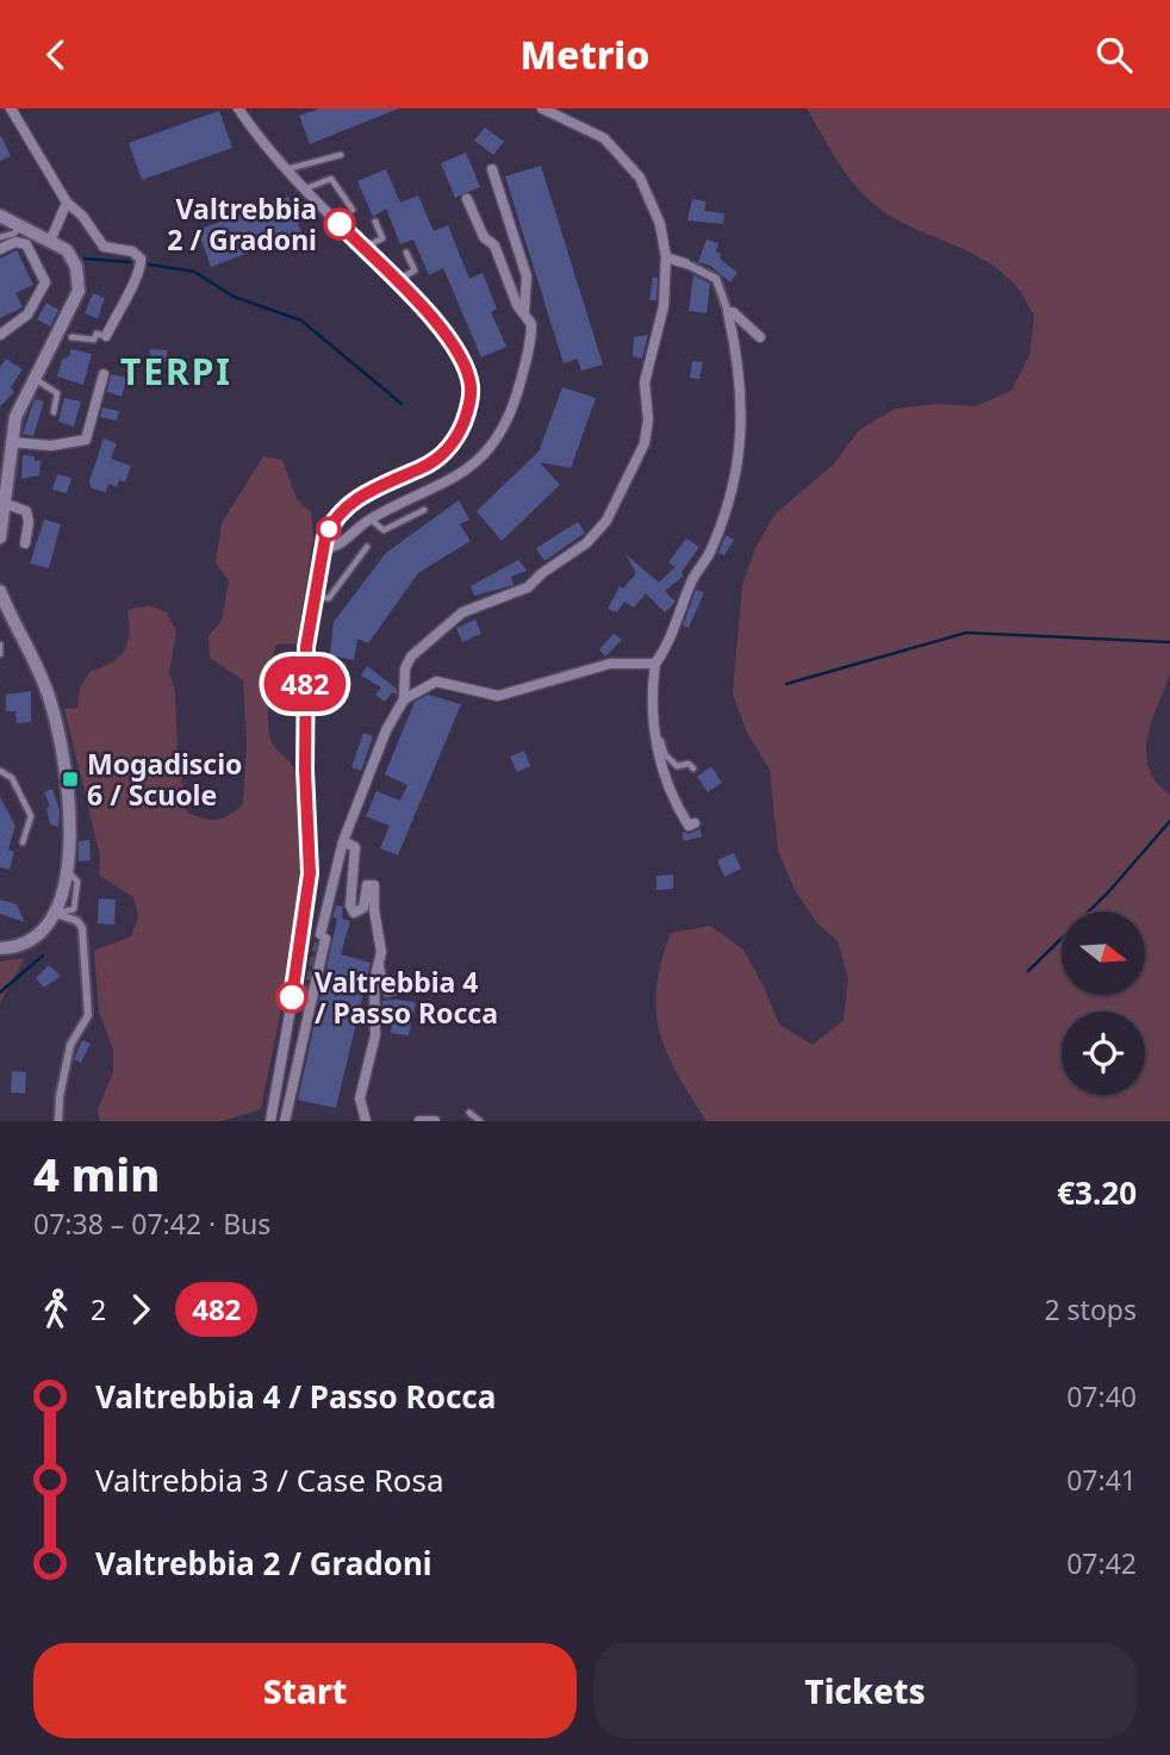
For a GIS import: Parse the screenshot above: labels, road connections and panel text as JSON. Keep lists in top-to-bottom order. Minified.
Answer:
{"districts":["TERPI"],"places":{"other":["Valtrebbia 2 / Gradoni","Valtrebbia 4 / Passo Rocca"],"transit":["Mogadiscio 6 / Scuole"]},"lines":["bus line 482"],"north":"right","page":{"header":"Metrio","on_map":"482","heading":["4 min","07:38 – 07:42 · Bus","€3.20"],"legs":["2","482","2 stops"],"list":[{"name":"Valtrebbia 4 / Passo Rocca","value":"07:40"},{"name":"Valtrebbia 3 / Case Rosa","value":"07:41"},{"name":"Valtrebbia 2 / Gradoni","value":"07:42"}],"buttons":["Start","Tickets"]}}
